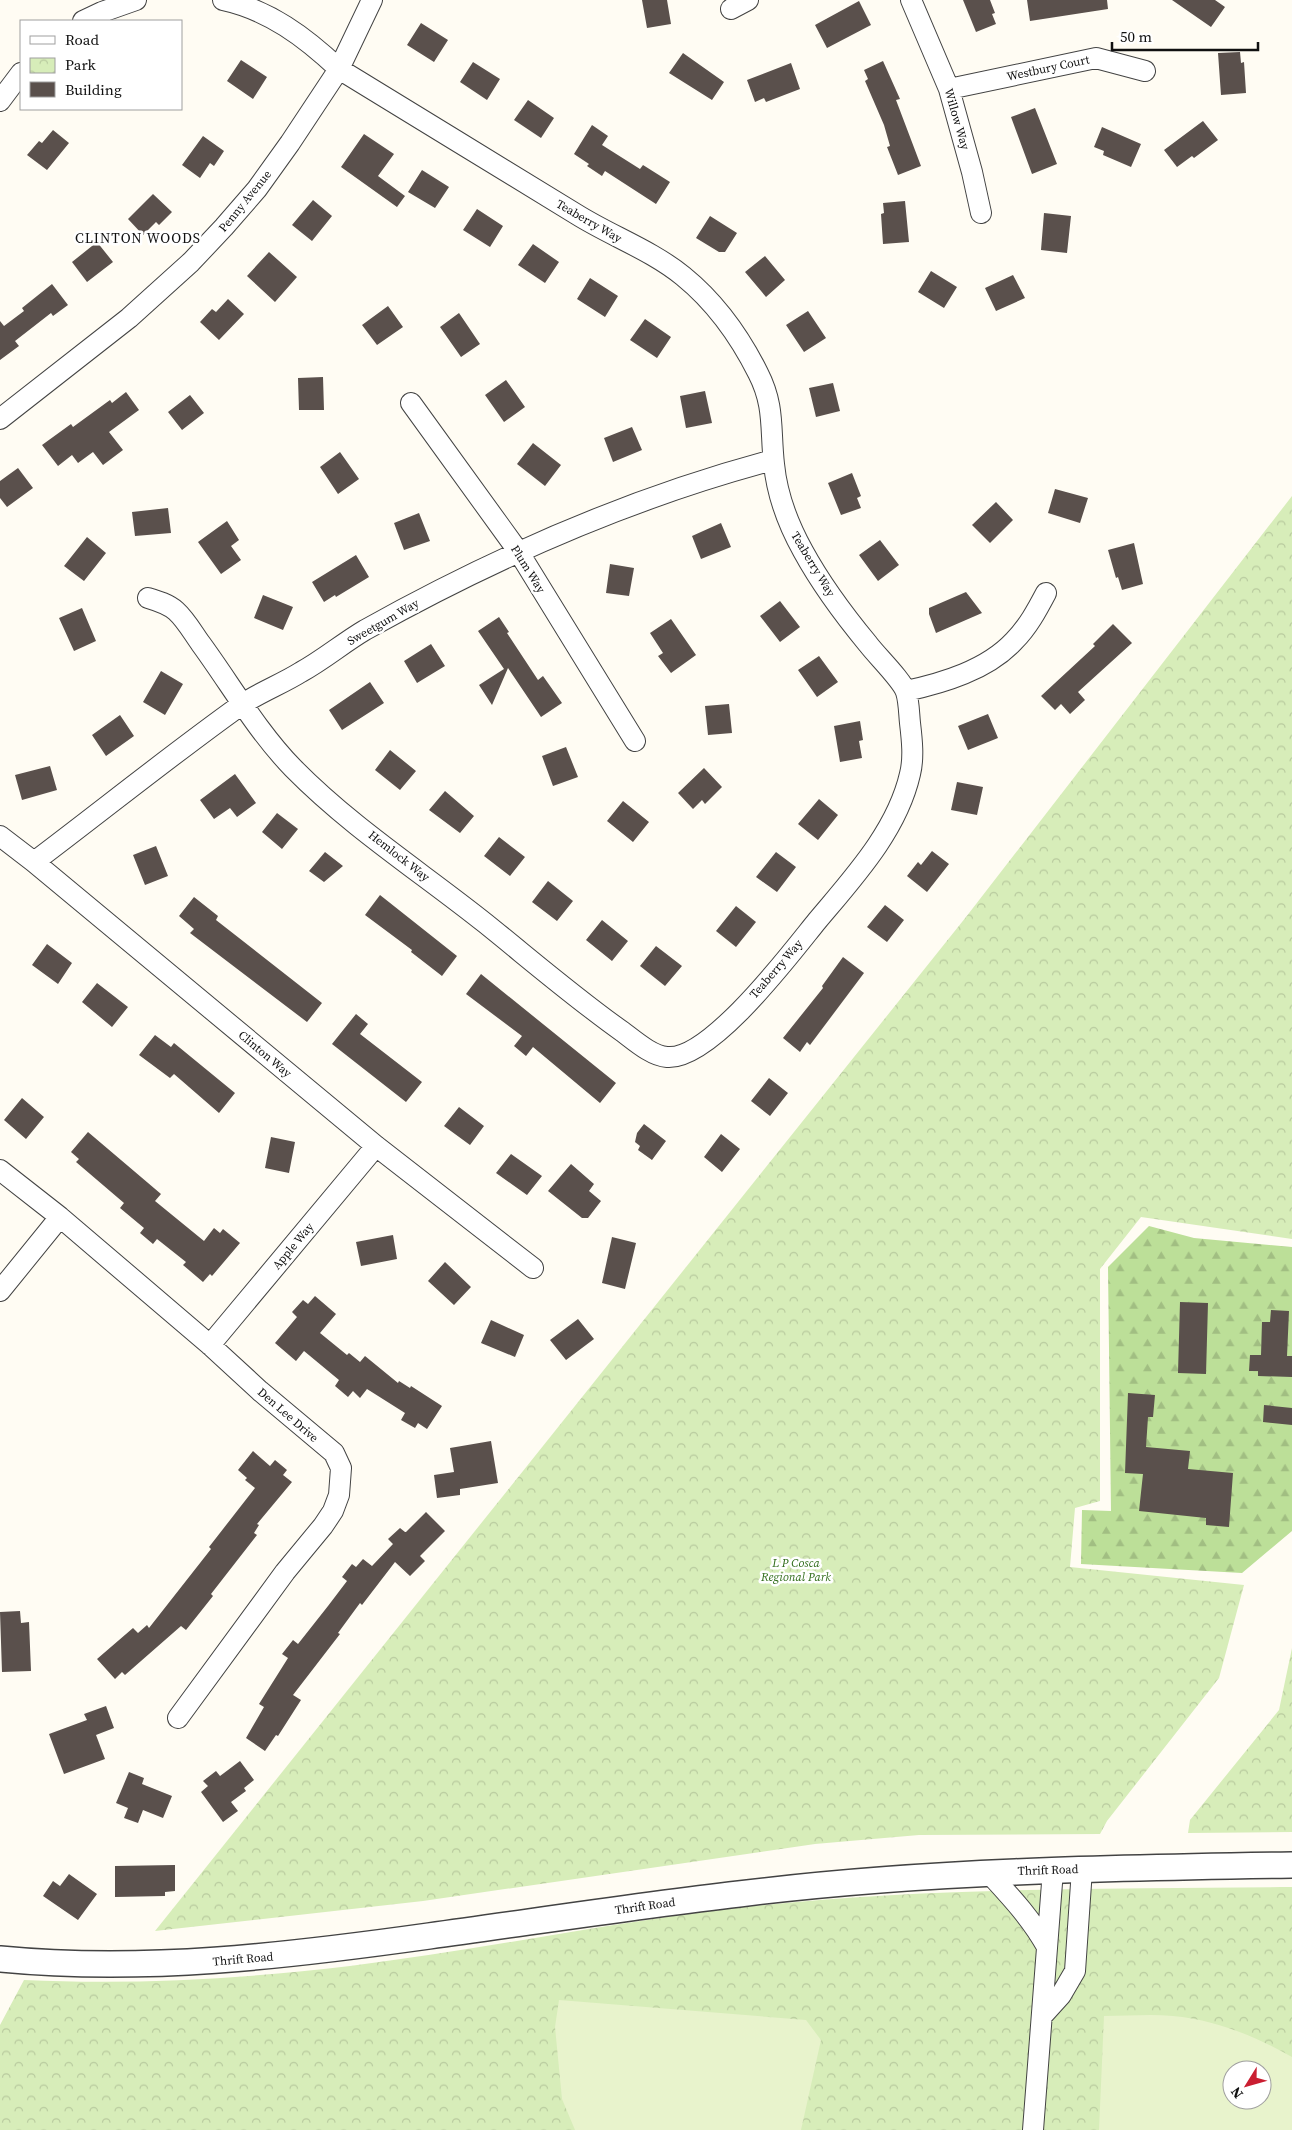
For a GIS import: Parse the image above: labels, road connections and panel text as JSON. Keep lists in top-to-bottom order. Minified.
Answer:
{"streets":{"street":["Westbury Court","Willow Way","Penny Avenue","Teaberry Way","Plum Way","Sweetgum Way","Hemlock Way","Clinton Way","Apple Way","Den Lee Drive","Thrift Road"]},"crossings":[["Westbury Court","Willow Way"],["Penny Avenue","Teaberry Way"],["Teaberry Way","Sweetgum Way"],["Teaberry Way","Hemlock Way"],["Plum Way","Sweetgum Way"],["Sweetgum Way","Hemlock Way"],["Sweetgum Way","Clinton Way"],["Clinton Way","Apple Way"],["Apple Way","Den Lee Drive"]],"districts":["CLINTON WOODS"],"parks":["L P Cosca Regional Park"],"legend":["Road","Park","Building"],"scale_bar":"50 m","north":"bottom left"}
